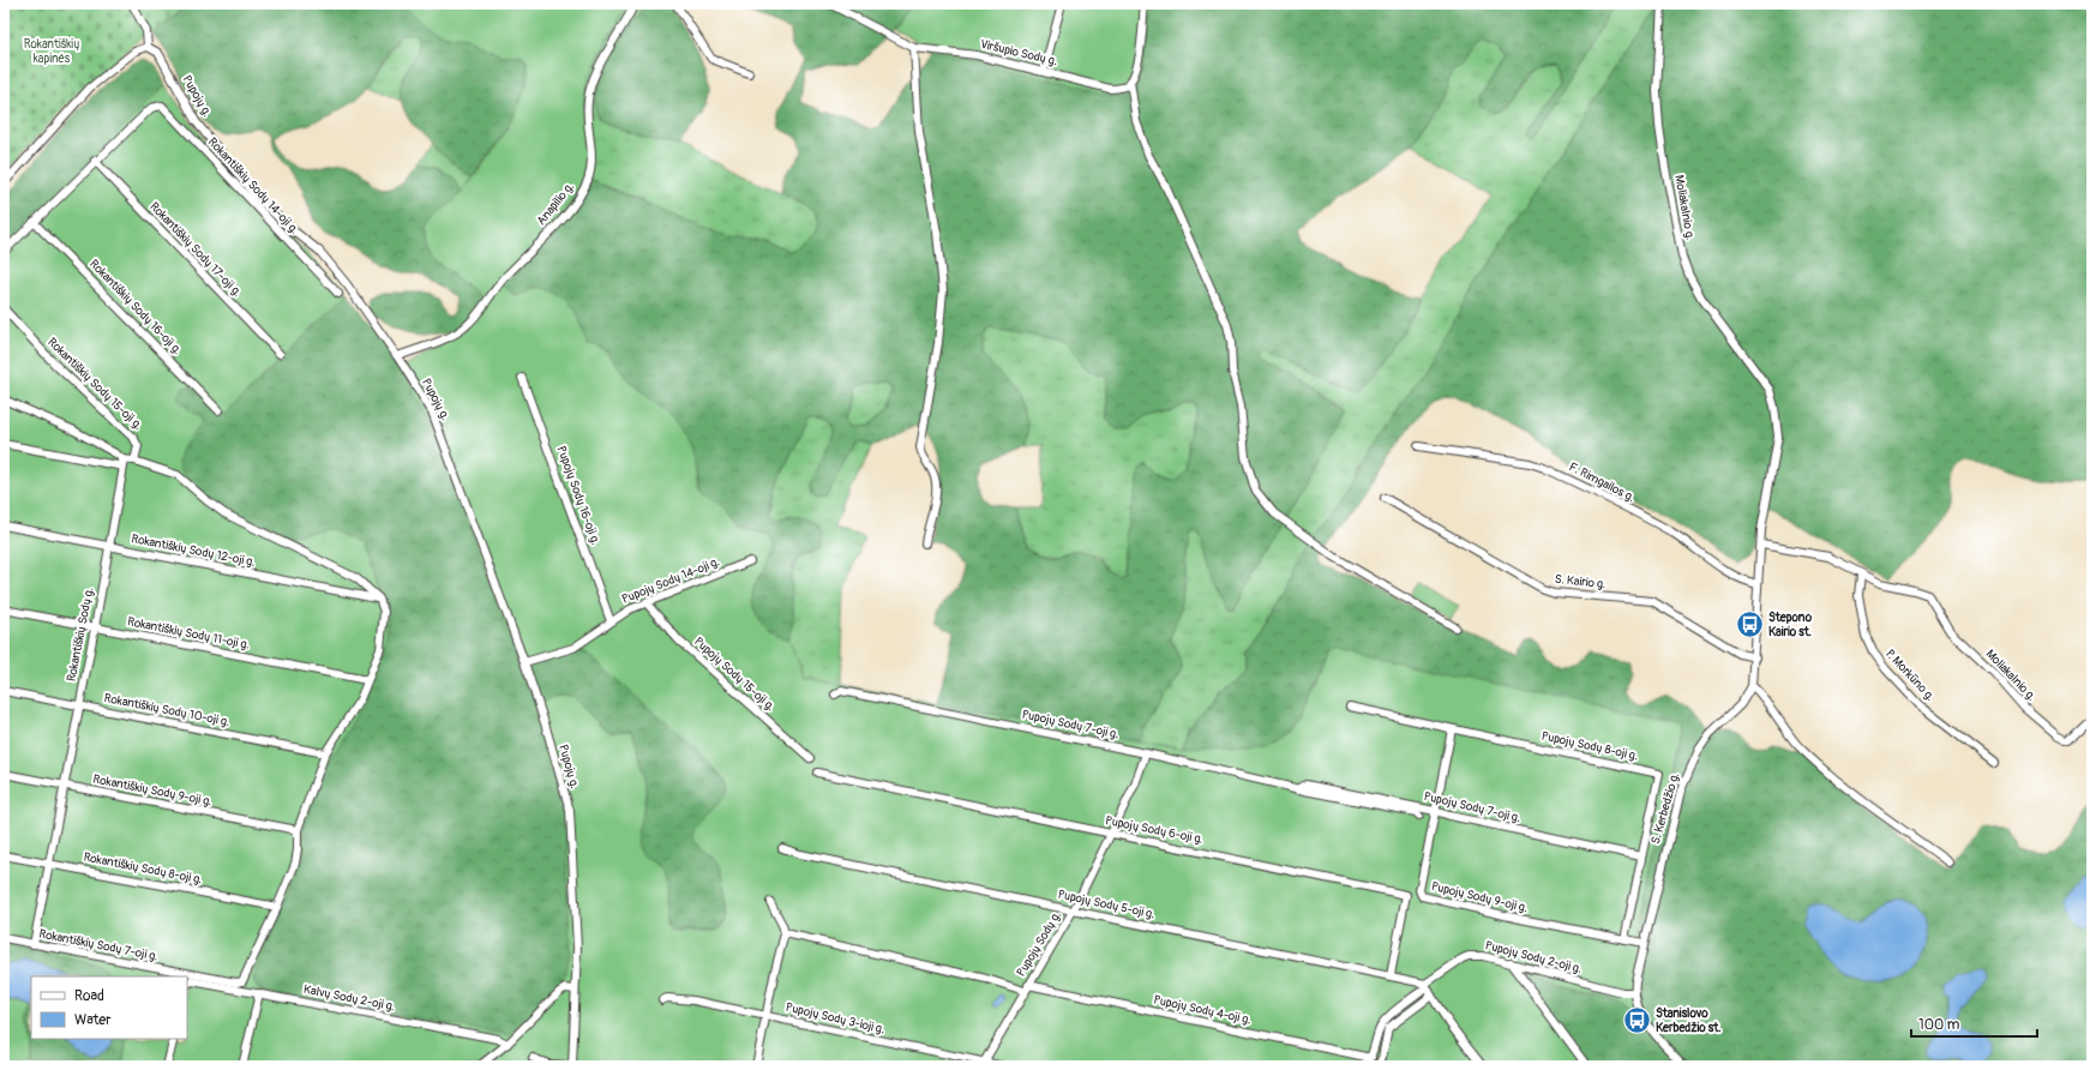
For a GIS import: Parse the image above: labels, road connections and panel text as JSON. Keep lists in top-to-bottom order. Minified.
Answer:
{"streets":{"street":["Viršupio Sodų g.","Pupojų g.","Rokantiškių Sodų 14-oji g.","Anapilio g.","Moliakalnio g.","Rokantiškių Sodų 17-oji g.","Rokantiškių Sodų 16-oji g.","Rokantiškių Sodų 15-oji g.","F. Rimgailos g.","Pupojų Sodų 16-oji g.","Rokantiškių Sodų 12-oji g.","Pupojų Sodų 14-oji g.","S. Kairio g.","Rokantiškių Sodų 11-oji g.","Rokantiškių Sodų g.","Pupojų Sodų 15-oji g.","P. Morkūno g.","Rokantiškių Sodų 10-oji g.","Pupojų Sodų 7-oji g.","Pupojų Sodų 8-oji g.","Rokantiškių Sodų 9-oji g.","S. Kerbedžio g.","Pupojų Sodų 6-oji g.","Rokantiškių Sodų 8-oji g.","Pupojų Sodų 9-oji g.","Pupojų Sodų 5-oji g.","Pupojų Sodų g.","Rokantiškių Sodų 7-oji g.","Pupojų Sodų 2-oji g.","Kalvų Sodų 2-oji g.","Pupojų Sodų 4-oji g.","Pupojų Sodų 3-ioji g."]},"crossings":[["Pupojų g.","Anapilio g."],["Pupojų g.","Pupojų Sodų 14-oji g."],["Rokantiškių Sodų 14-oji g.","Rokantiškių Sodų 17-oji g."],["Rokantiškių Sodų 14-oji g.","Rokantiškių Sodų 16-oji g."],["Moliakalnio g.","P. Morkūno g."],["Moliakalnio g.","S. Kerbedžio g."],["F. Rimgailos g.","S. Kerbedžio g."],["Pupojų Sodų 16-oji g.","Pupojų Sodų 14-oji g."],["Rokantiškių Sodų 12-oji g.","Rokantiškių Sodų g."],["Pupojų Sodų 14-oji g.","Pupojų Sodų 15-oji g."],["S. Kairio g.","S. Kerbedžio g."],["Rokantiškių Sodų 11-oji g.","Rokantiškių Sodų g."],["Rokantiškių Sodų g.","Rokantiškių Sodų 10-oji g."],["Rokantiškių Sodų g.","Rokantiškių Sodų 9-oji g."],["Rokantiškių Sodų g.","Rokantiškių Sodų 8-oji g."],["Rokantiškių Sodų g.","Rokantiškių Sodų 7-oji g."],["Pupojų Sodų 7-oji g.","Pupojų Sodų 8-oji g."],["Pupojų Sodų 7-oji g.","Pupojų Sodų 9-oji g."],["Pupojų Sodų 7-oji g.","Pupojų Sodų g."],["Pupojų Sodų 8-oji g.","Pupojų Sodų 9-oji g."],["S. Kerbedžio g.","Pupojų Sodų 9-oji g."],["S. Kerbedžio g.","Pupojų Sodų 2-oji g."],["Pupojų Sodų 6-oji g.","Pupojų Sodų 5-oji g."],["Pupojų Sodų 6-oji g.","Pupojų Sodų g."],["Rokantiškių Sodų 8-oji g.","Rokantiškių Sodų 7-oji g."],["Pupojų Sodų 5-oji g.","Pupojų Sodų g."],["Pupojų Sodų 5-oji g.","Pupojų Sodų 2-oji g."],["Pupojų Sodų g.","Pupojų Sodų 4-oji g."],["Pupojų Sodų g.","Pupojų Sodų 3-ioji g."],["Pupojų Sodų 2-oji g.","Pupojų Sodų 4-oji g."]],"parks":["Rokantiškių kapinės"],"places":{"bus stop":["Stepono Kairio st.","Stanislovo Kerbedžio st."]},"legend":["Road","Water"],"scale_bar":"100 m"}
